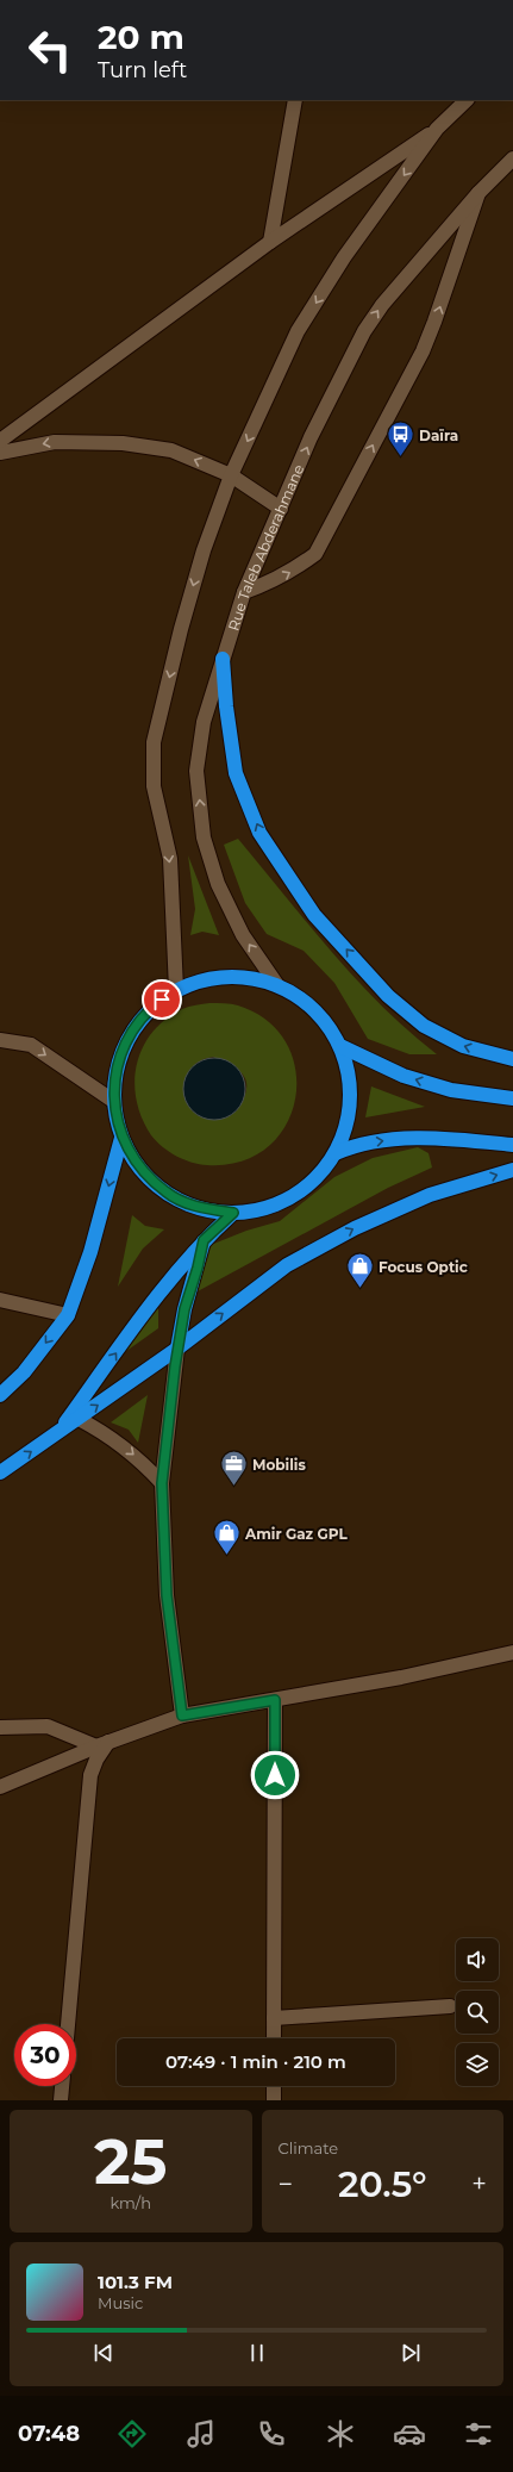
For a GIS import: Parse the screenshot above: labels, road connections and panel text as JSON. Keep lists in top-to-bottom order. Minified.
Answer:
{"streets":{"street":["Rue Taleb Abderahmane"]},"places":{"bus stop":["Daïra"],"shop":["Focus Optic","Amir Gaz GPL"],"office":["Mobilis"]},"page":{"turn":["20 m","Turn left"],"limit":"30","trip":"07:49 · 1 min · 210 m","tile":[["25","km/h"],"Climate"],"heat":["−","20.5°","+"],"song":["101.3 FM","Music"],"tabs":"07:48"}}
